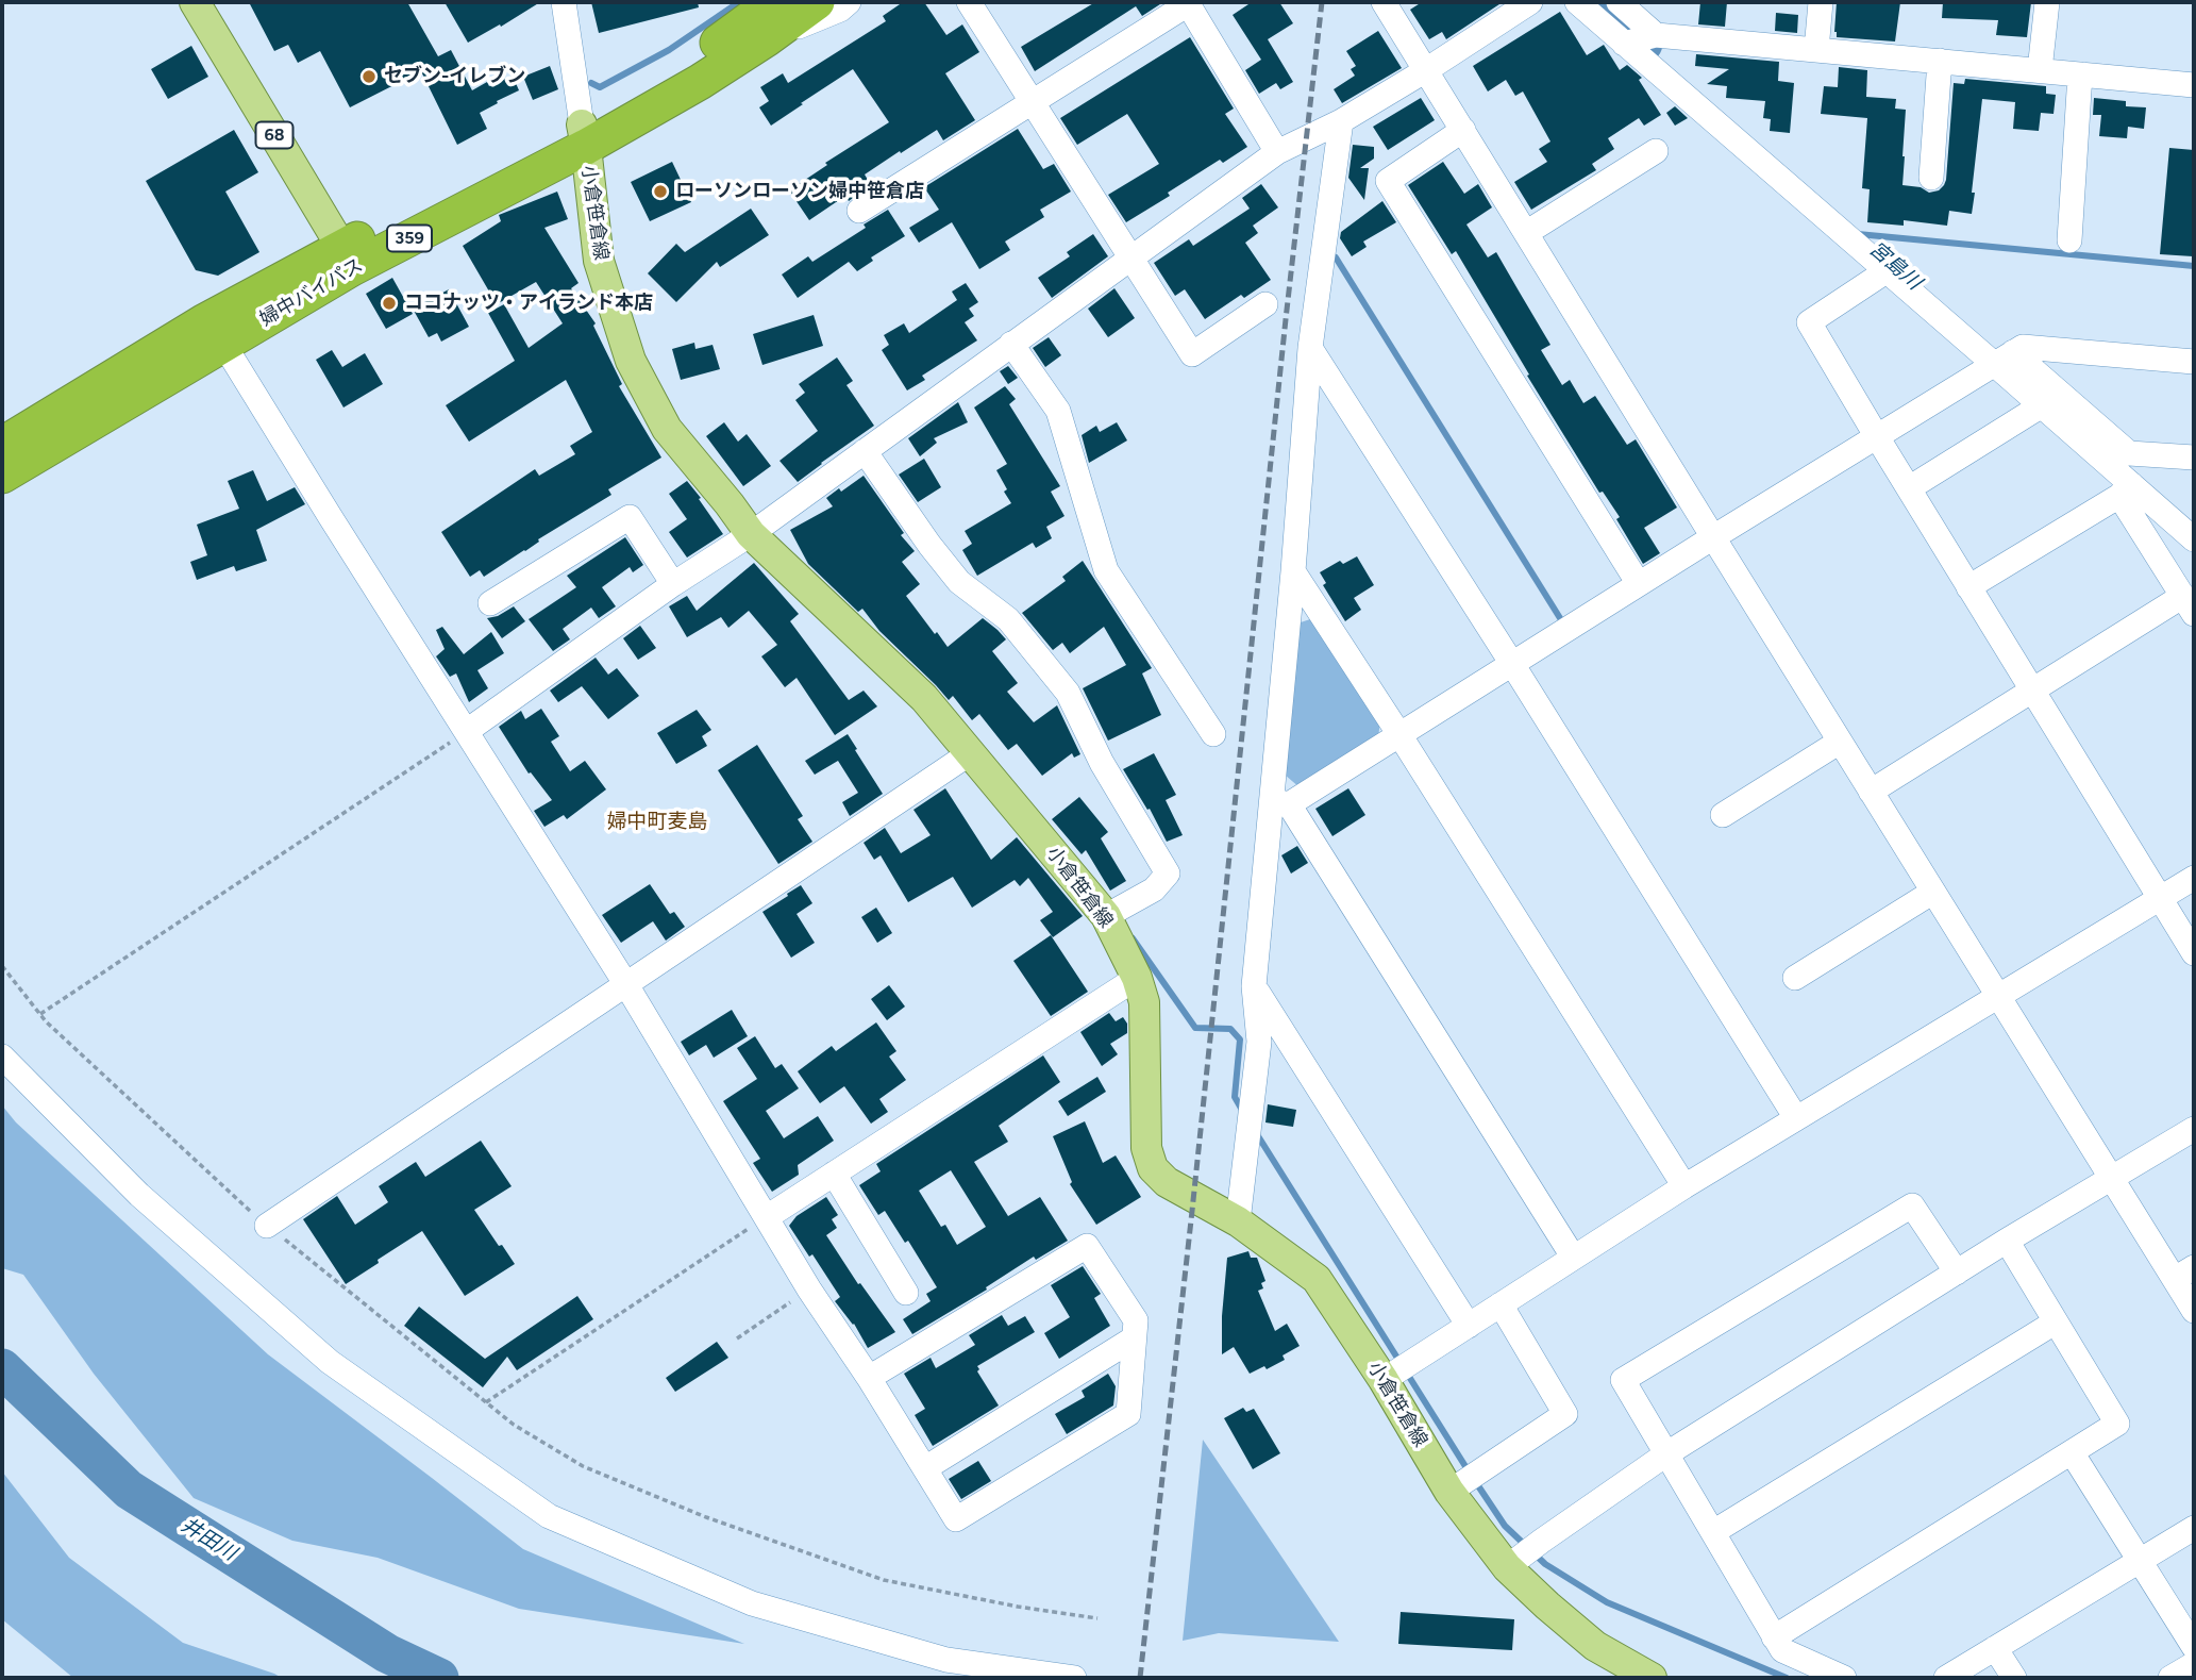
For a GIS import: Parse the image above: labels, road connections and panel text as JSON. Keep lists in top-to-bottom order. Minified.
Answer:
{"streets":{"highway":["359","婦中バイパス"],"main road":["68","小倉笹倉線"]},"crossings":[["68","婦中バイパス"],["小倉笹倉線","婦中バイパス"]],"districts":["婦中町麦島"],"water":["宮島川","井田川"],"places":["セブン-イレブン","ローソンローソン婦中笹倉店","ココナッツ・アイランド本店"]}
